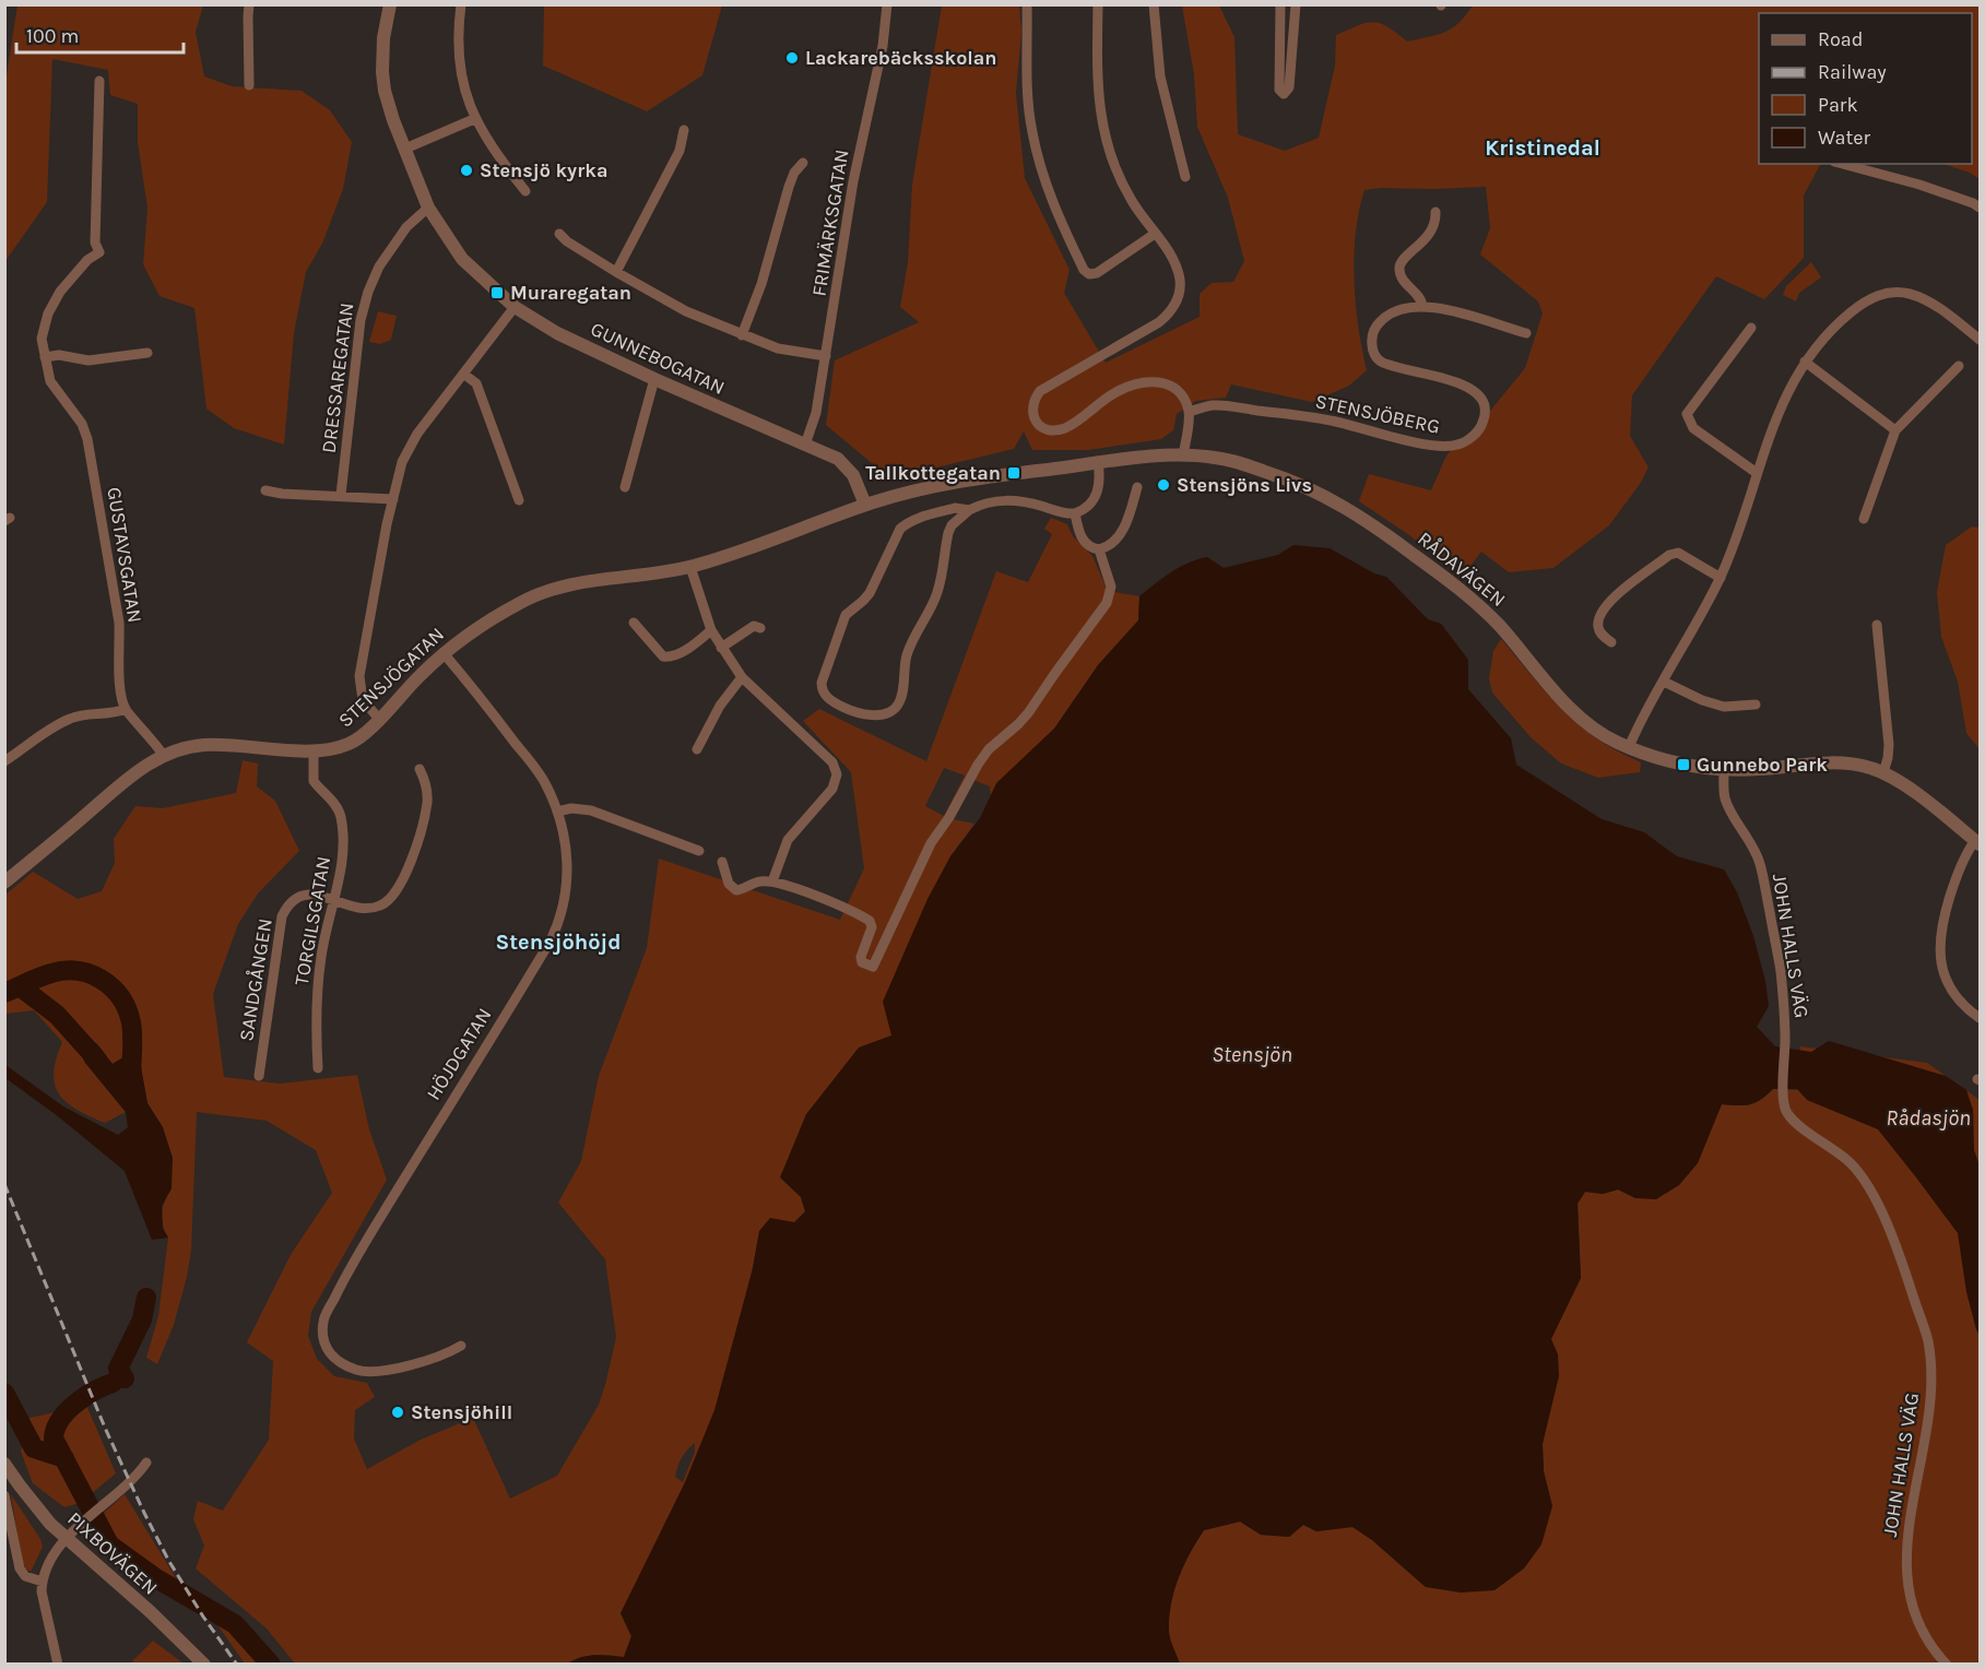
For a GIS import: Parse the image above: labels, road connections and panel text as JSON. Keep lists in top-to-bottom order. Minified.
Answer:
{"streets":{"street":["FRIMÄRKSGATAN","GUNNEBOGATAN","DRESSAREGATAN","STENSJÖBERG","GUSTAVSGATAN","RÅDAVÄGEN","STENSJÖGATAN","TORGILSGATAN","JOHN HALLS VÄG","SANDGÅNGEN","HÖJDGATAN","PIXBOVÄGEN"]},"crossings":[["FRIMÄRKSGATAN","GUNNEBOGATAN"],["GUNNEBOGATAN","DRESSAREGATAN"],["GUNNEBOGATAN","RÅDAVÄGEN"],["GUNNEBOGATAN","STENSJÖGATAN"],["GUSTAVSGATAN","STENSJÖGATAN"],["RÅDAVÄGEN","STENSJÖGATAN"],["RÅDAVÄGEN","JOHN HALLS VÄG"],["STENSJÖGATAN","TORGILSGATAN"],["STENSJÖGATAN","HÖJDGATAN"],["TORGILSGATAN","SANDGÅNGEN"]],"districts":["Kristinedal","Stensjöhöjd"],"water":["Stensjön","Rådasjön"],"places":{"other":["Lackarebäcksskolan","Stensjö kyrka","Stensjöns Livs","Stensjöhill"],"transit":["Muraregatan","Tallkottegatan","Gunnebo Park"]},"legend":["Road","Railway","Park","Water"],"scale_bar":"100 m"}
